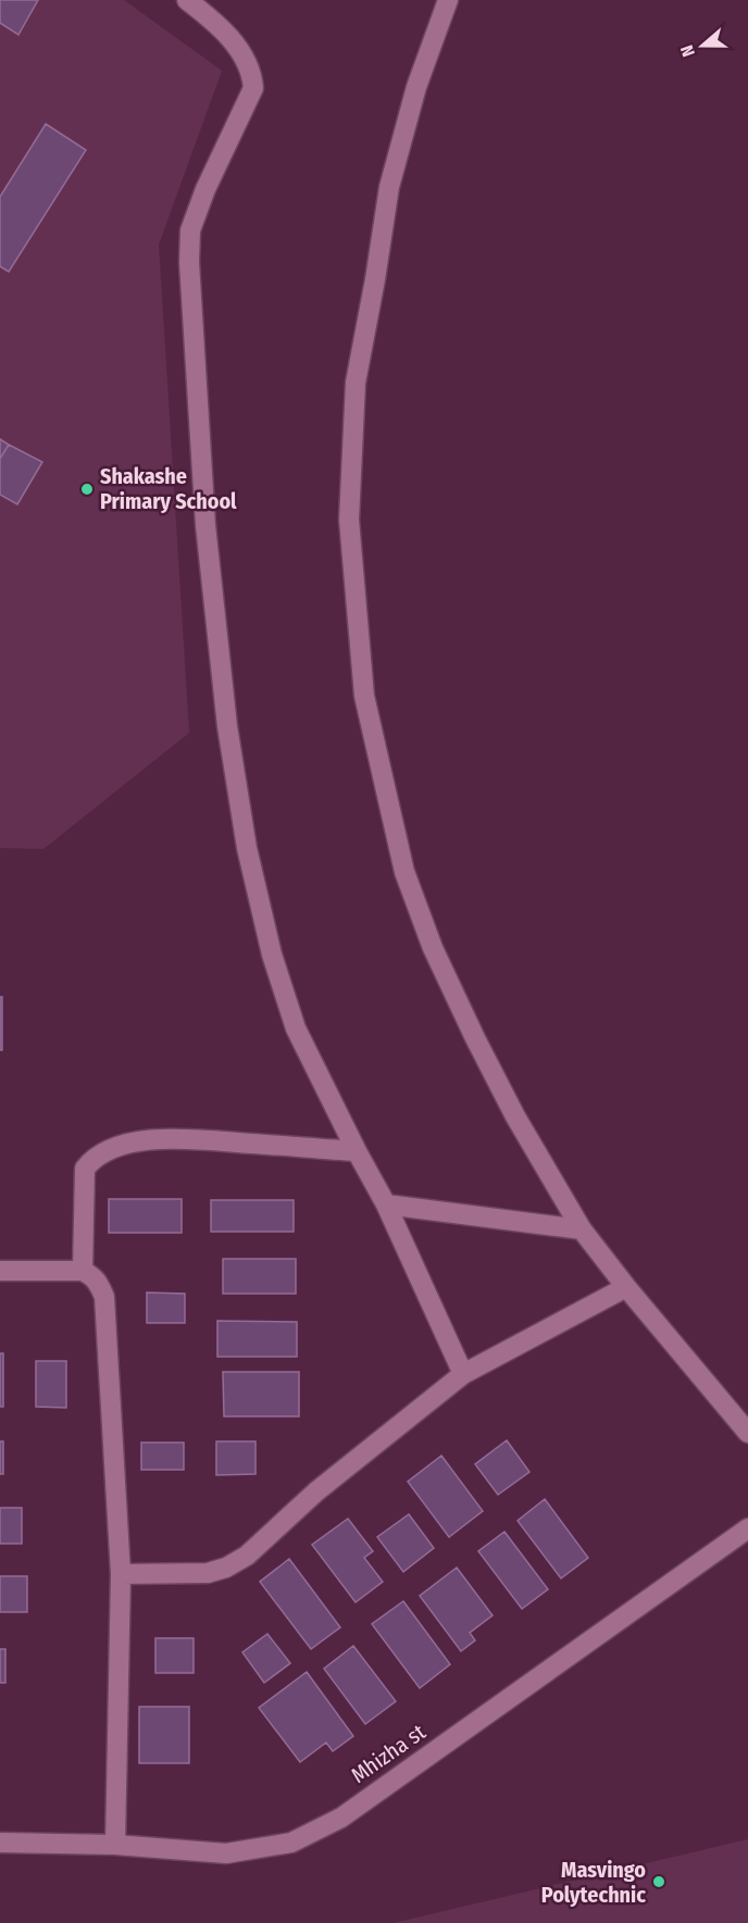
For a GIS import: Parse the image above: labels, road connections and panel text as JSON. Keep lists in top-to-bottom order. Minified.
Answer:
{"streets":{"street":["Mhizha st"]},"places":["Shakashe Primary School","Masvingo Polytechnic"],"north":"left"}
